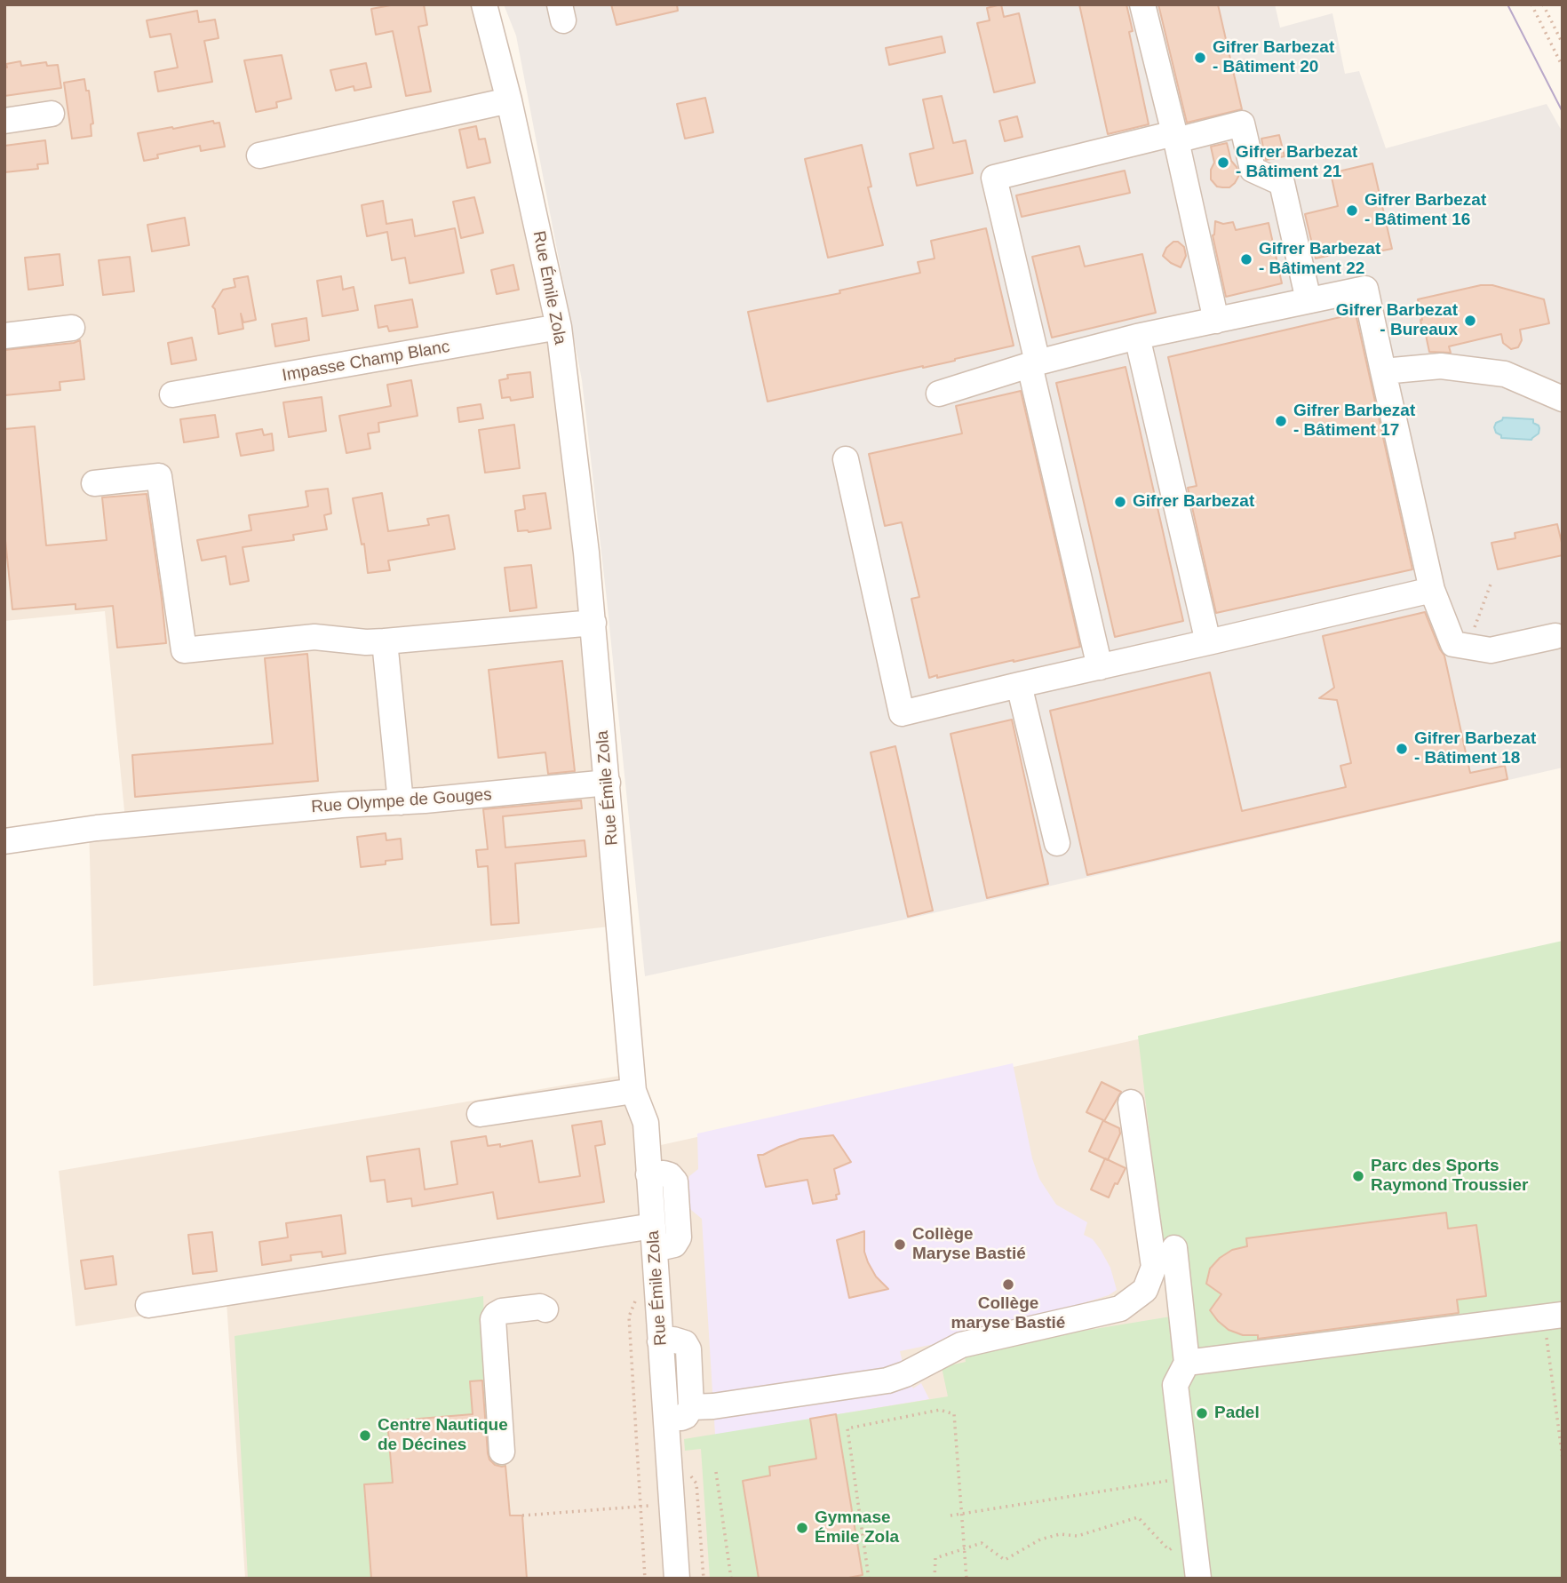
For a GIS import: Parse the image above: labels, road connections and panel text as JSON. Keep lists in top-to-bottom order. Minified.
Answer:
{"streets":{"street":["Rue Émile Zola","Impasse Champ Blanc","Rue Olympe de Gouges"]},"crossings":[["Rue Émile Zola","Impasse Champ Blanc"],["Rue Émile Zola","Rue Olympe de Gouges"]],"places":["Gifrer Barbezat - Bâtiment 20","Gifrer Barbezat - Bâtiment 21","Gifrer Barbezat - Bâtiment 16","Gifrer Barbezat - Bâtiment 22","Gifrer Barbezat - Bureaux","Gifrer Barbezat - Bâtiment 17","Gifrer Barbezat","Gifrer Barbezat - Bâtiment 18","Parc des Sports Raymond Troussier","Collège Maryse Bastié","Collège maryse Bastié","Padel","Centre Nautique de Décines","Gymnase Émile Zola"]}
